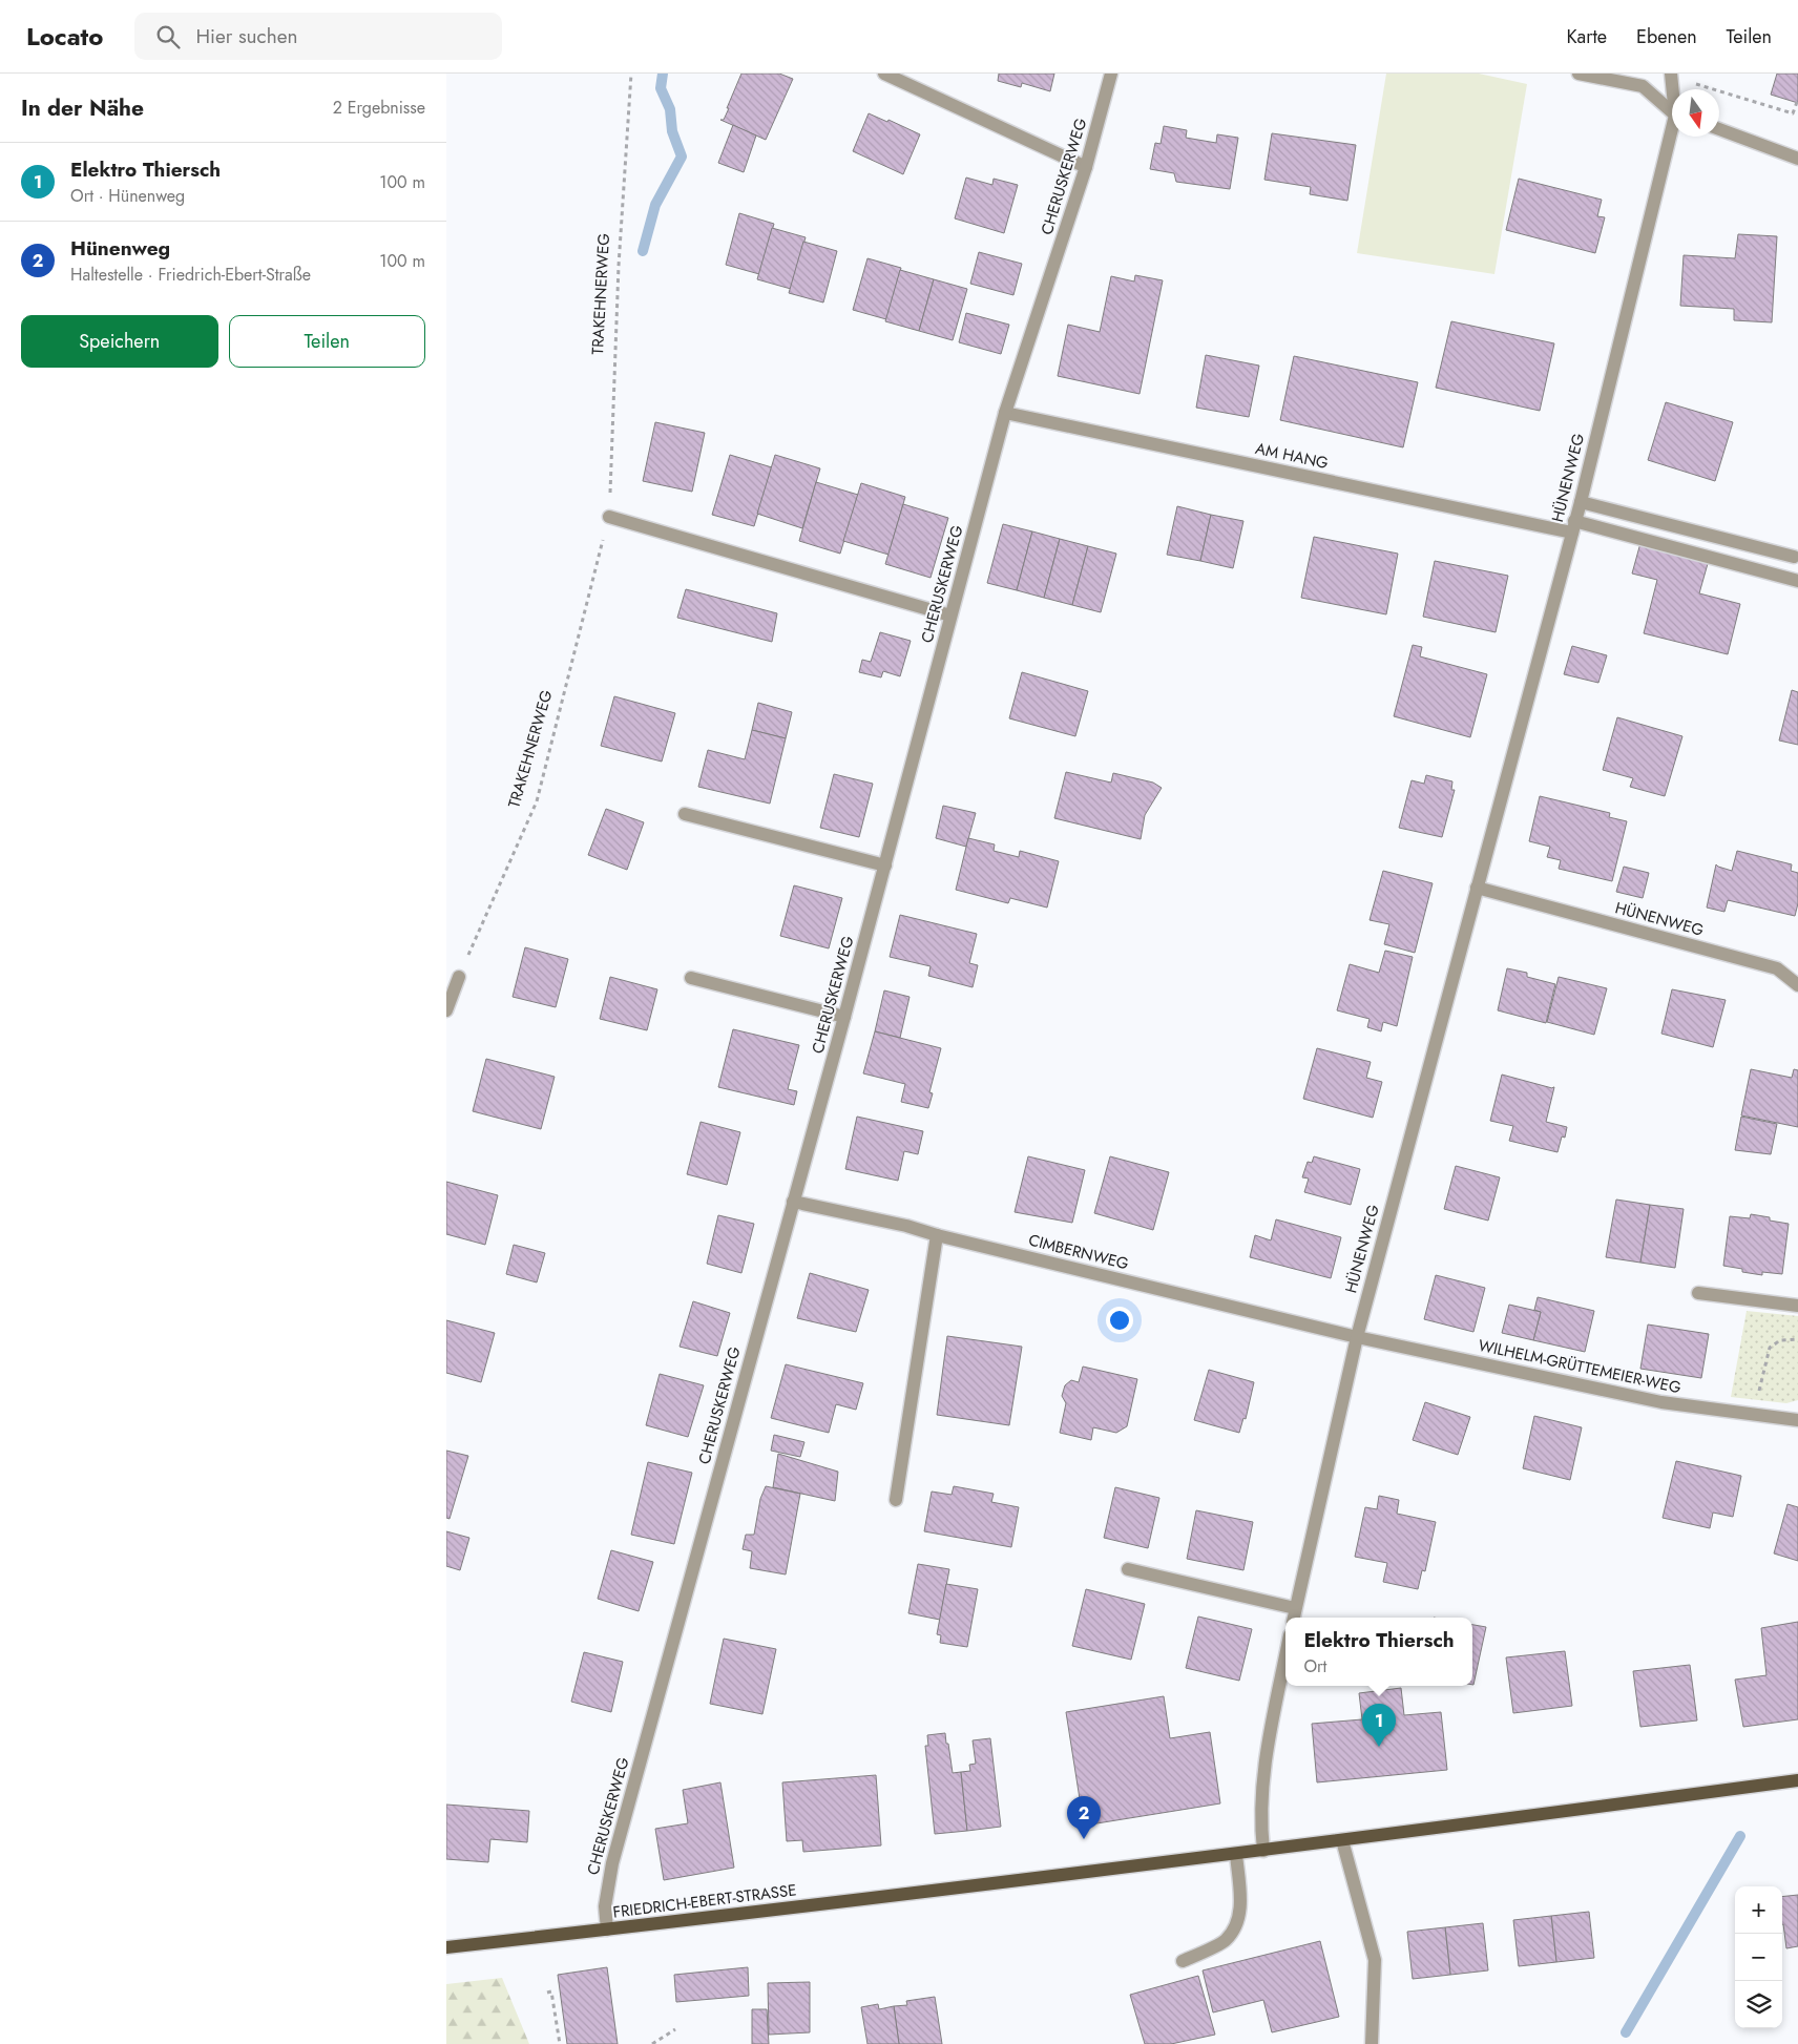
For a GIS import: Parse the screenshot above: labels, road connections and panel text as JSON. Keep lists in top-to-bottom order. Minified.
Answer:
{"streets":{"main road":["FRIEDRICH-EBERT-STRASSE"],"street":["CHERUSKERWEG","AM HANG","HÜNENWEG","CIMBERNWEG","WILHELM-GRÜTTEMEIER-WEG"],"path":["TRAKEHNERWEG"]},"crossings":[["CHERUSKERWEG","AM HANG"],["CHERUSKERWEG","CIMBERNWEG"],["CHERUSKERWEG","FRIEDRICH-EBERT-STRASSE"],["AM HANG","HÜNENWEG"],["HÜNENWEG","CIMBERNWEG"],["HÜNENWEG","WILHELM-GRÜTTEMEIER-WEG"],["CIMBERNWEG","WILHELM-GRÜTTEMEIER-WEG"]],"north":"bottom","page":{"header":"Locato","search":"Hier suchen","nav":["Karte","Ebenen","Teilen"],"heading":["In der Nähe","2 Ergebnisse"],"list":[{"mark":"1","name":"Elektro Thiersch","note":"Ort · Hünenweg","value":"100 m"},{"mark":"2","name":"Hünenweg","note":"Haltestelle · Friedrich-Ebert-Straße","value":"100 m"}],"buttons":["Speichern","Teilen"],"popup":["Elektro Thiersch","Ort"],"pins":["1","2"],"map_buttons":["+","−"]}}
